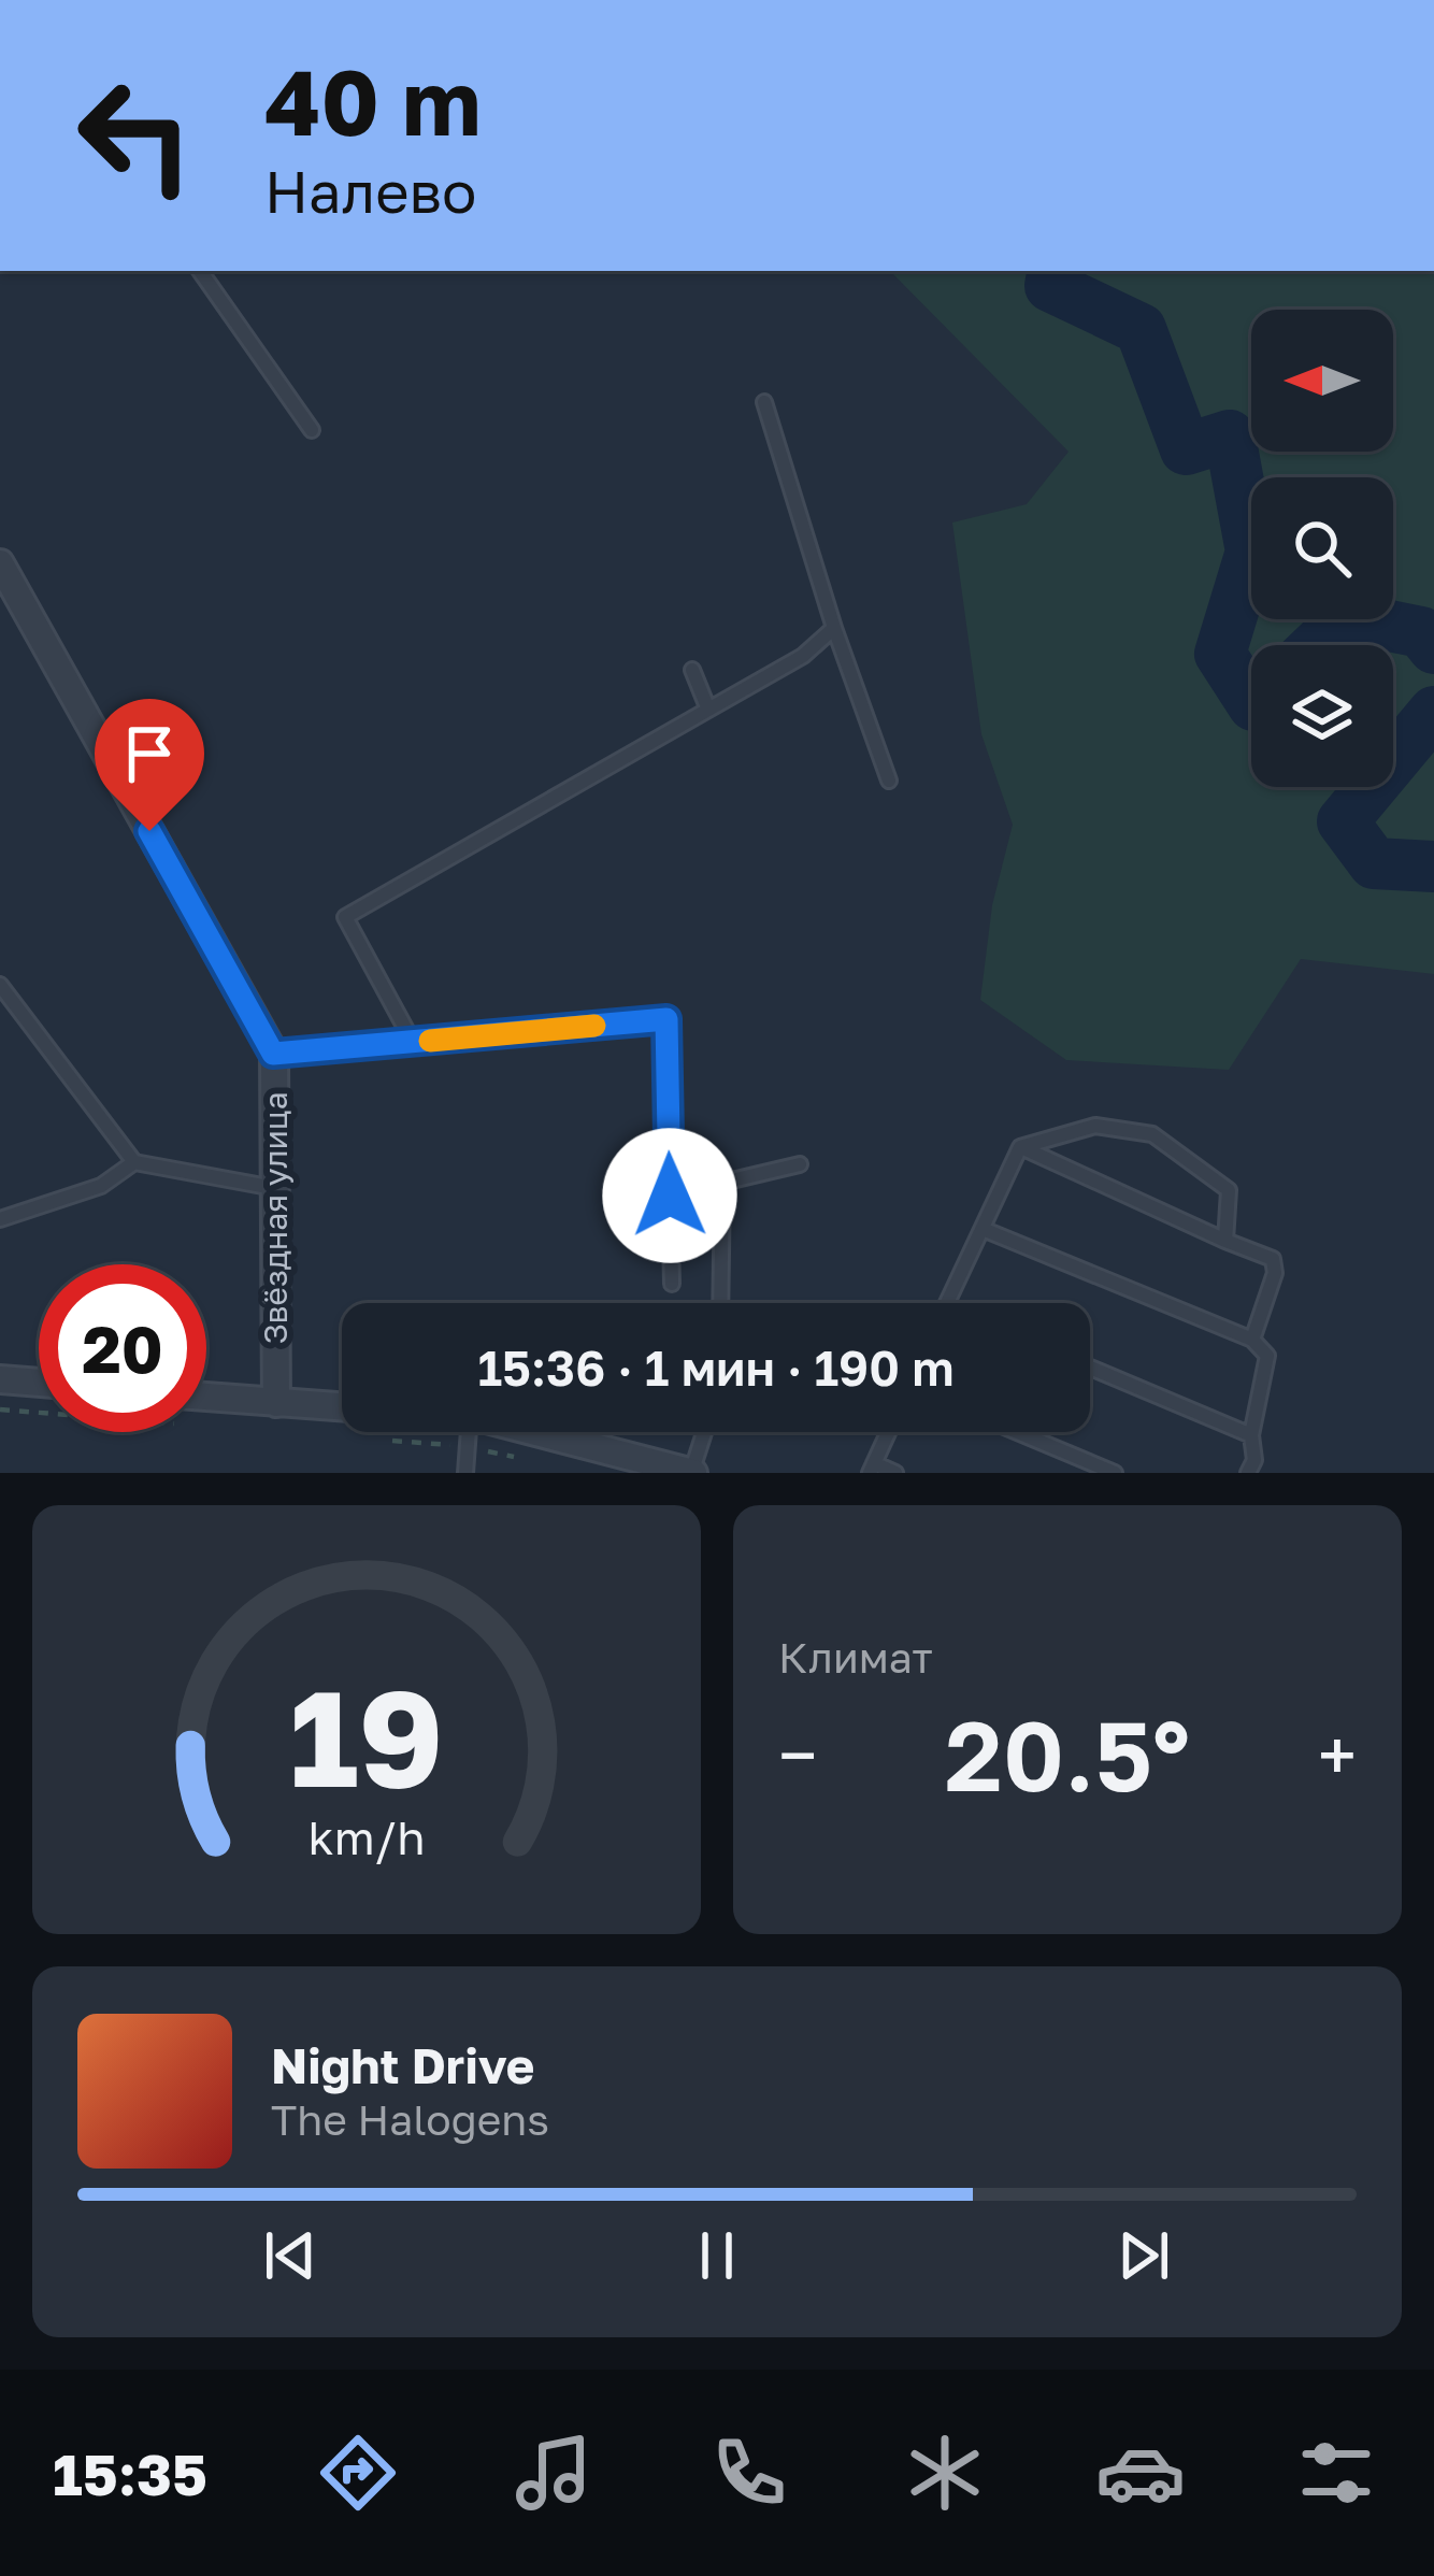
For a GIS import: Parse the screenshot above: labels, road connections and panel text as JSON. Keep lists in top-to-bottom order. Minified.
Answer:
{"streets":{"street":["Звёздная улица"]},"north":"left","page":{"turn":["40 m","Налево"],"limit":"20","trip":"15:36 · 1 мин · 190 m","tile":"Климат","heat":["−","20.5°","+"],"song":["Night Drive","The Halogens"],"tabs":"15:35","gauge":["19","km/h"]}}
